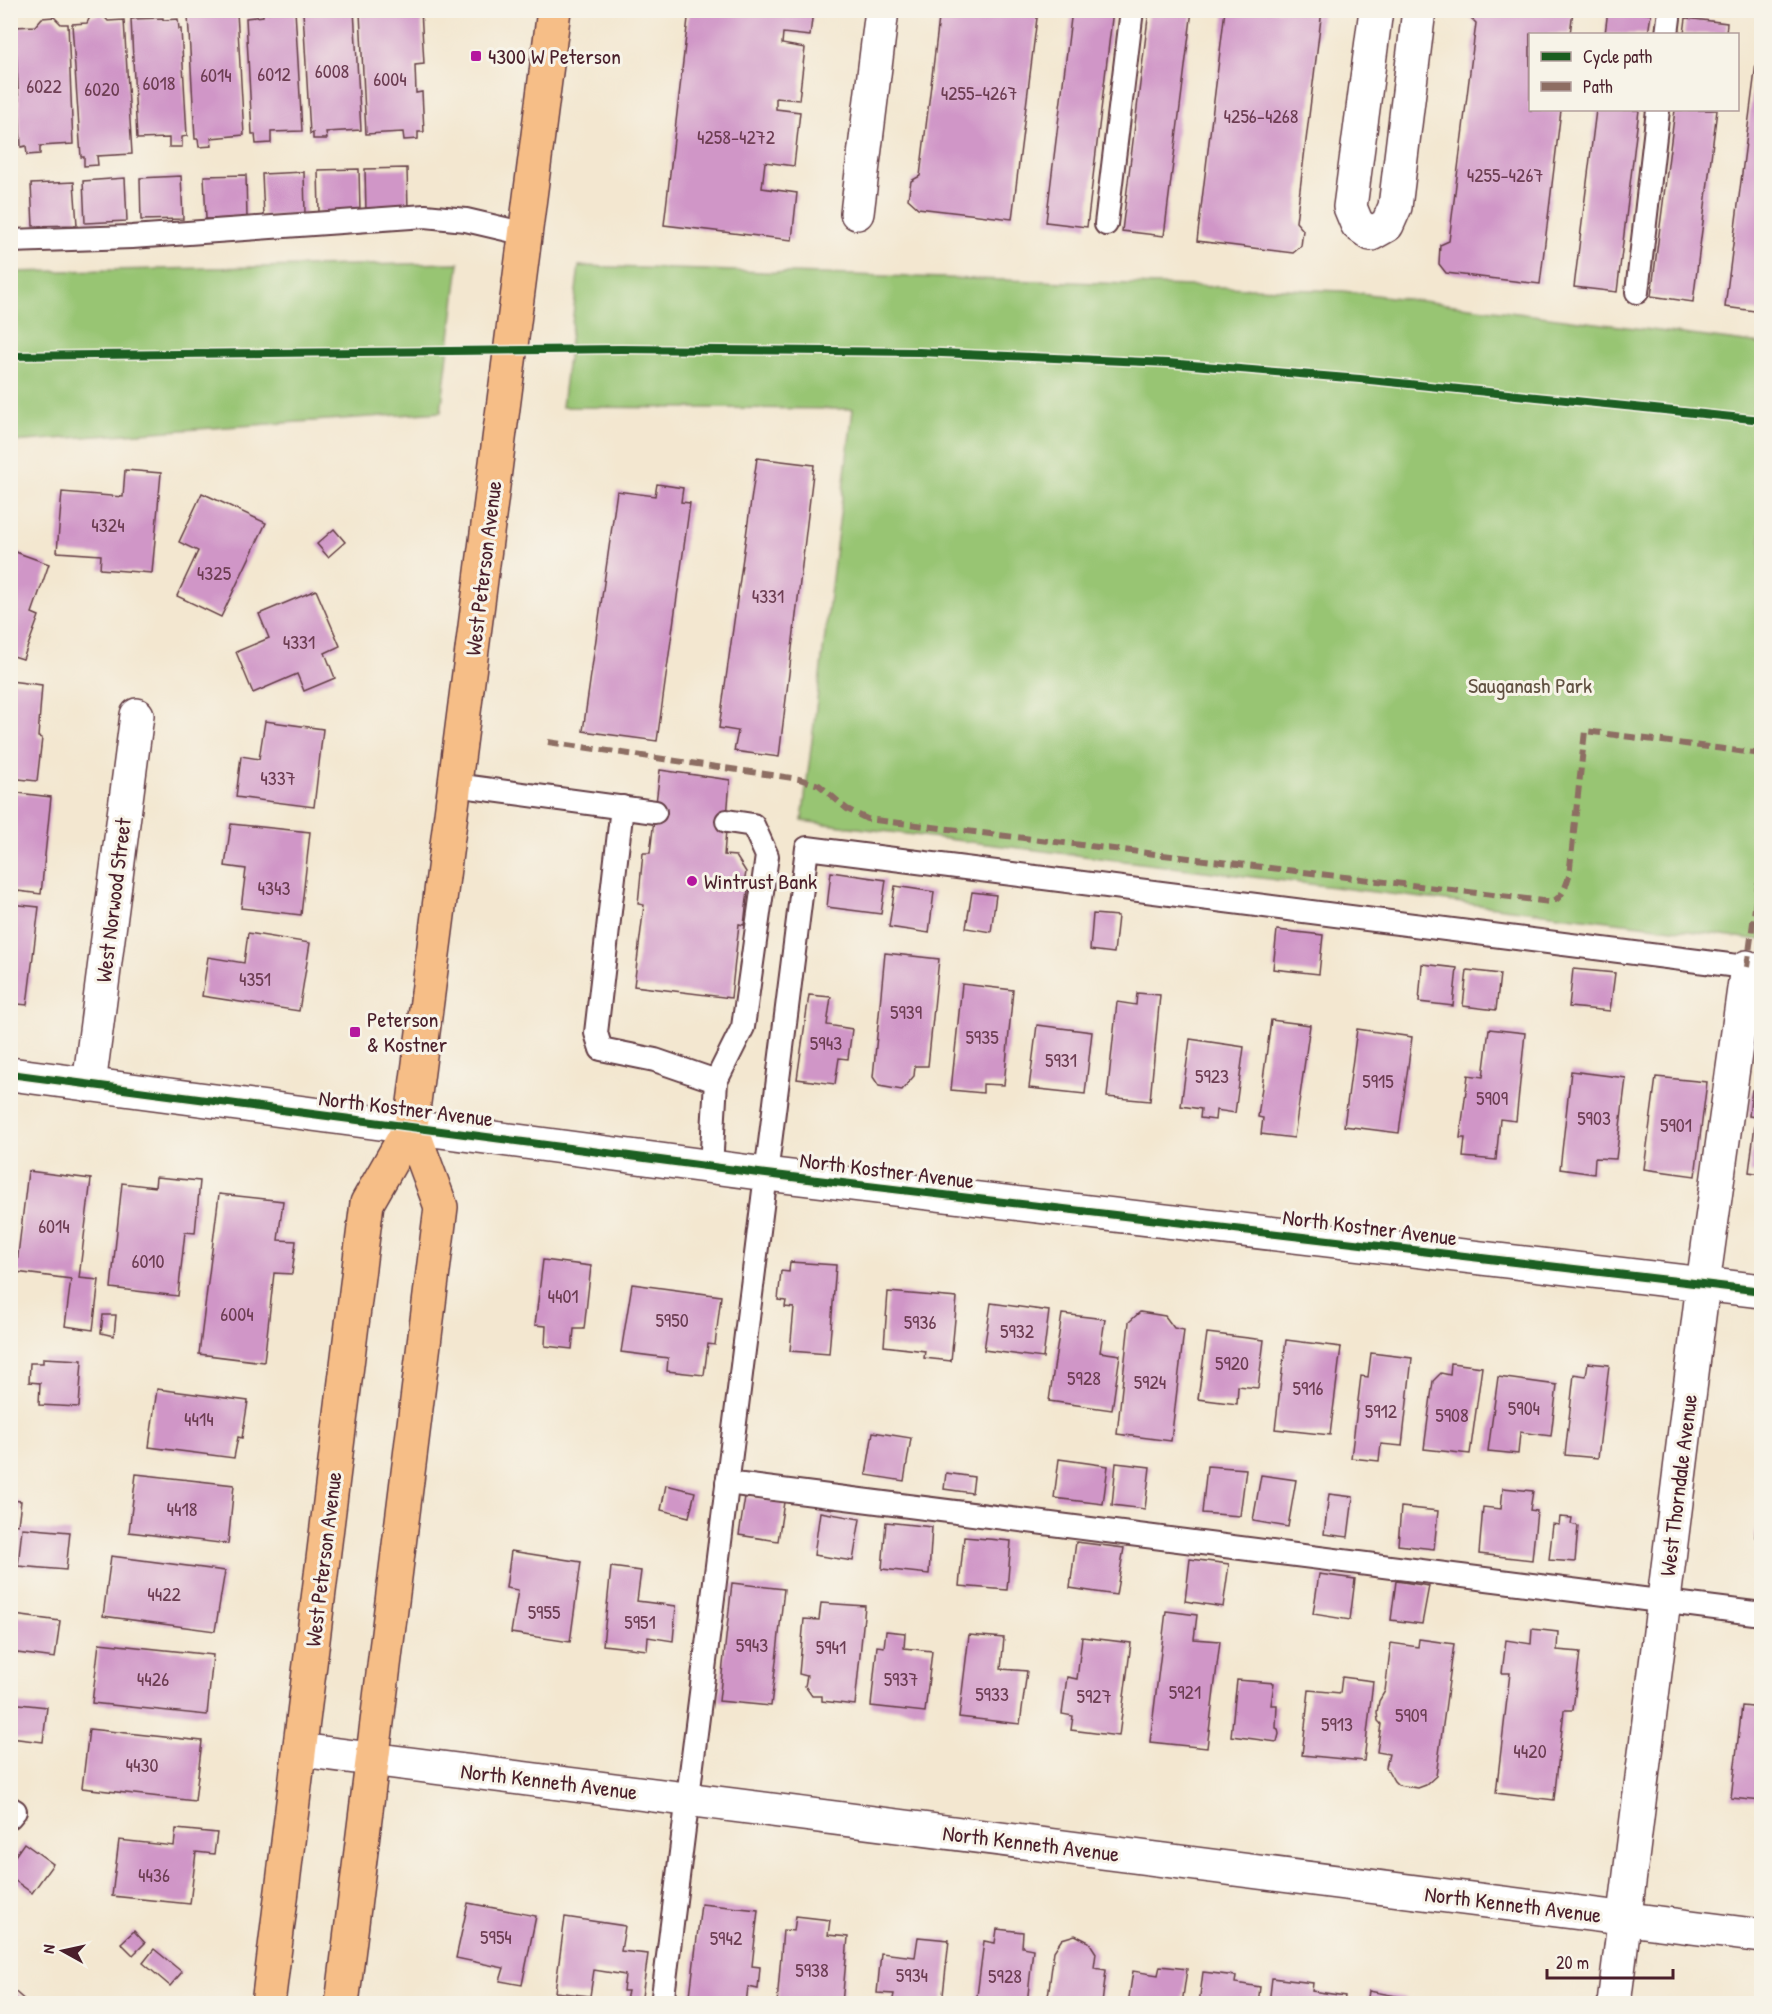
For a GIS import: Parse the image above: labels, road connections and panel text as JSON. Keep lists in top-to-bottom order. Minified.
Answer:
{"streets":{"main road":["West Peterson Avenue"],"street":["West Norwood Street","North Kostner Avenue","West Thorndale Avenue","North Kenneth Avenue"]},"crossings":[["West Peterson Avenue","North Kostner Avenue"],["West Peterson Avenue","North Kenneth Avenue"],["West Norwood Street","North Kostner Avenue"],["North Kostner Avenue","West Thorndale Avenue"],["West Thorndale Avenue","North Kenneth Avenue"]],"parks":["Sauganash Park"],"places":{"transit":["4300 W Peterson","Peterson & Kostner"],"other":["Wintrust Bank"]},"house_numbers":["6008","6012","6014","6004","6018","6022","6020","4255-4267","4256-4268","4258-4272","4255-4267","4324","4325","4331","4331","4337","4343","4351","5939","5935","5943","5931","5923","5915","5909","5903","5901","6014","6010","4401","6004","5950","5936","5932","5920","5928","5924","5916","5904","5912","5908","4414","4418","4422","5955","5951","5943","5941","4426","5937","5921","5933","5927","5909","5913","4420","4430","4436","5954","5942","5938","5934","5928"],"legend":["Cycle path","Path"],"scale_bar":"20 m","north":"left"}
